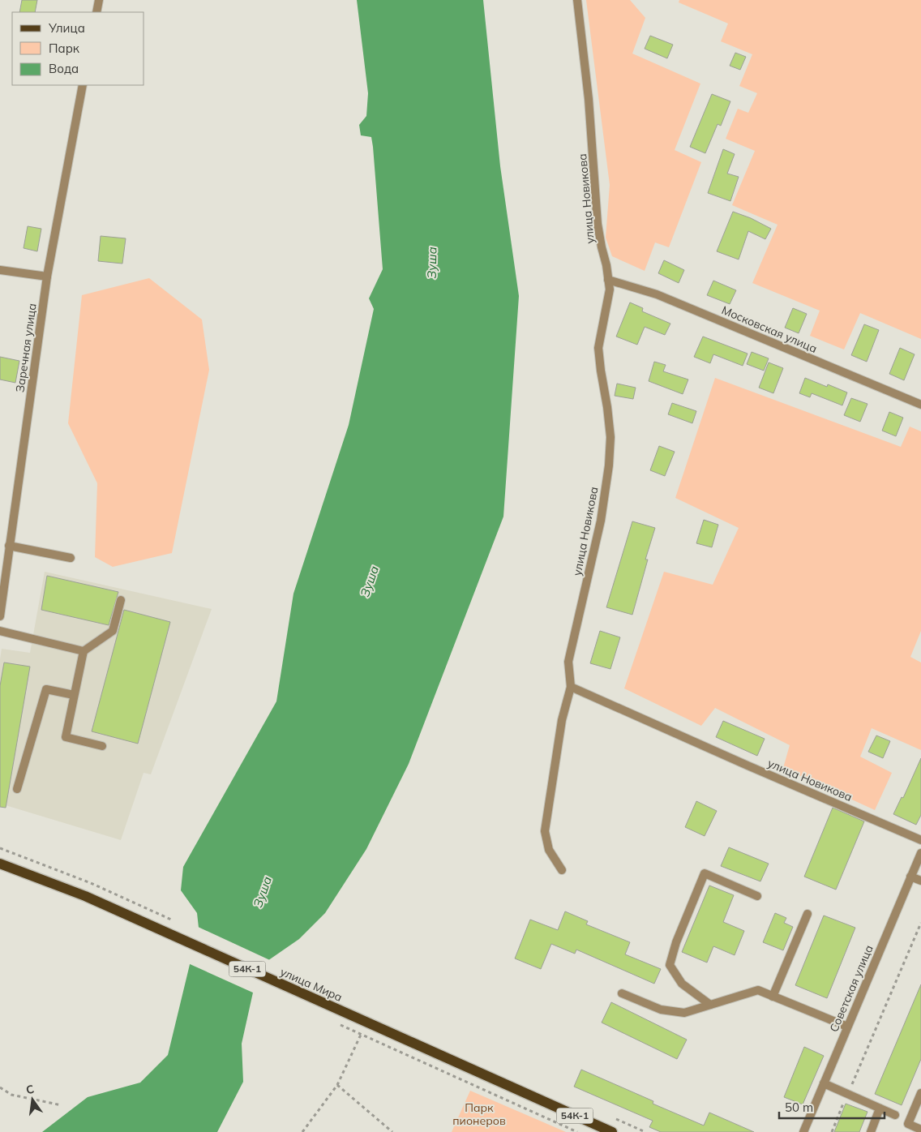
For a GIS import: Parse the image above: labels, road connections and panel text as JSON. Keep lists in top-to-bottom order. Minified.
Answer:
{"streets":{"main road":["54К-1","улица Мира"],"street":["улица Новикова","Московская улица","Заречная улица","Советская улица"]},"crossings":[["улица Новикова","Московская улица"]],"water":["Зуша"],"parks":["Парк пионеров"],"legend":["Улица","Парк","Вода"],"scale_bar":"50 m","north":"top"}
